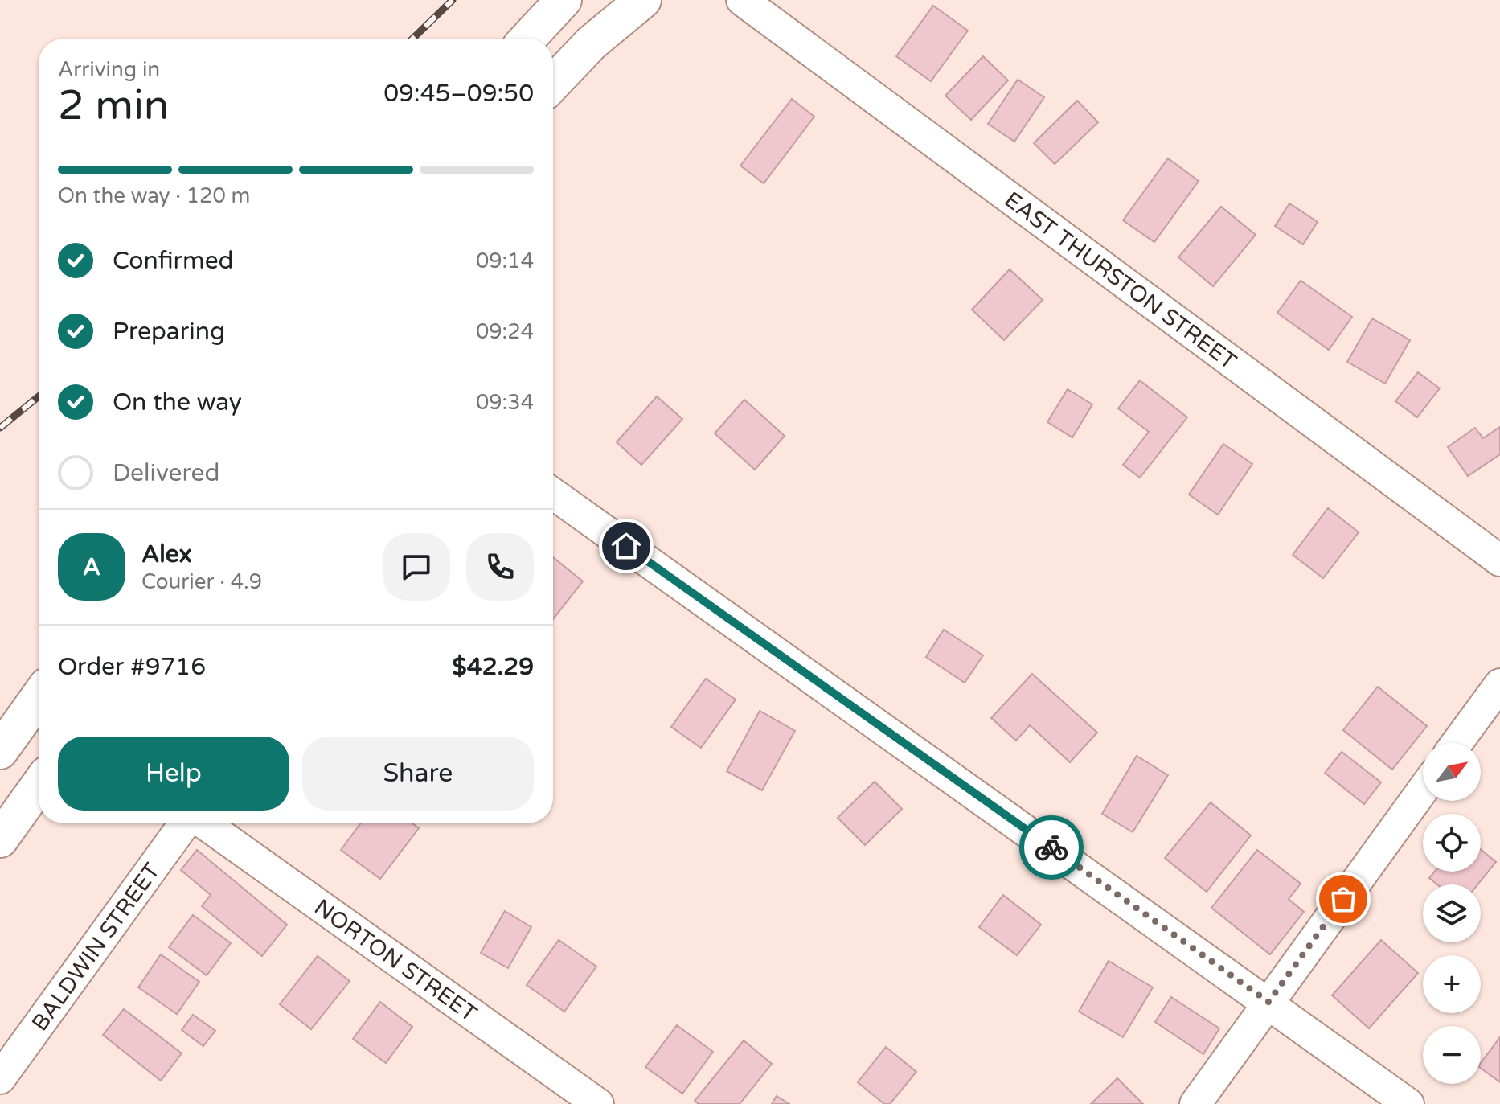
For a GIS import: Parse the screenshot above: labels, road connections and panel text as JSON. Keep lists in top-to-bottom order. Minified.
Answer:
{"streets":{"street":["EAST THURSTON STREET","BALDWIN STREET","NORTON STREET"]},"north":"top right","page":{"heading":["2 min","Arriving in","09:45–09:50"],"panel":["Alex","Courier · 4.9","Order #9716","$42.29"],"bar":"On the way · 120 m","list":[["Confirmed","09:14"],["Preparing","09:24"],["On the way","09:34"],"Delivered"],"round":"A","buttons":["Help","Share"],"map_buttons":["+","−"]}}
